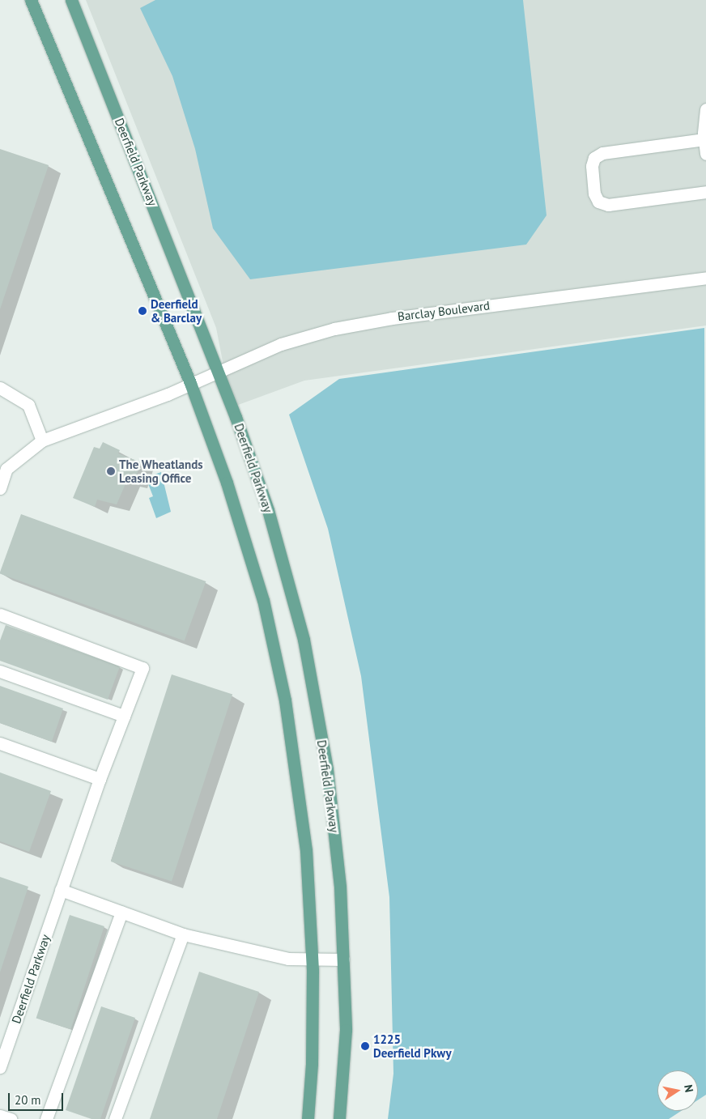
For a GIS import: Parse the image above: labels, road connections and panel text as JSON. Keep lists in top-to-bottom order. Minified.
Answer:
{"streets":{"main road":["Deerfield Parkway"],"street":["Barclay Boulevard"]},"crossings":[["Deerfield Parkway","Barclay Boulevard"]],"places":["Deerfield & Barclay","The Wheatlands Leasing Office","1225 Deerfield Pkwy"],"scale_bar":"20 m","north":"right"}
